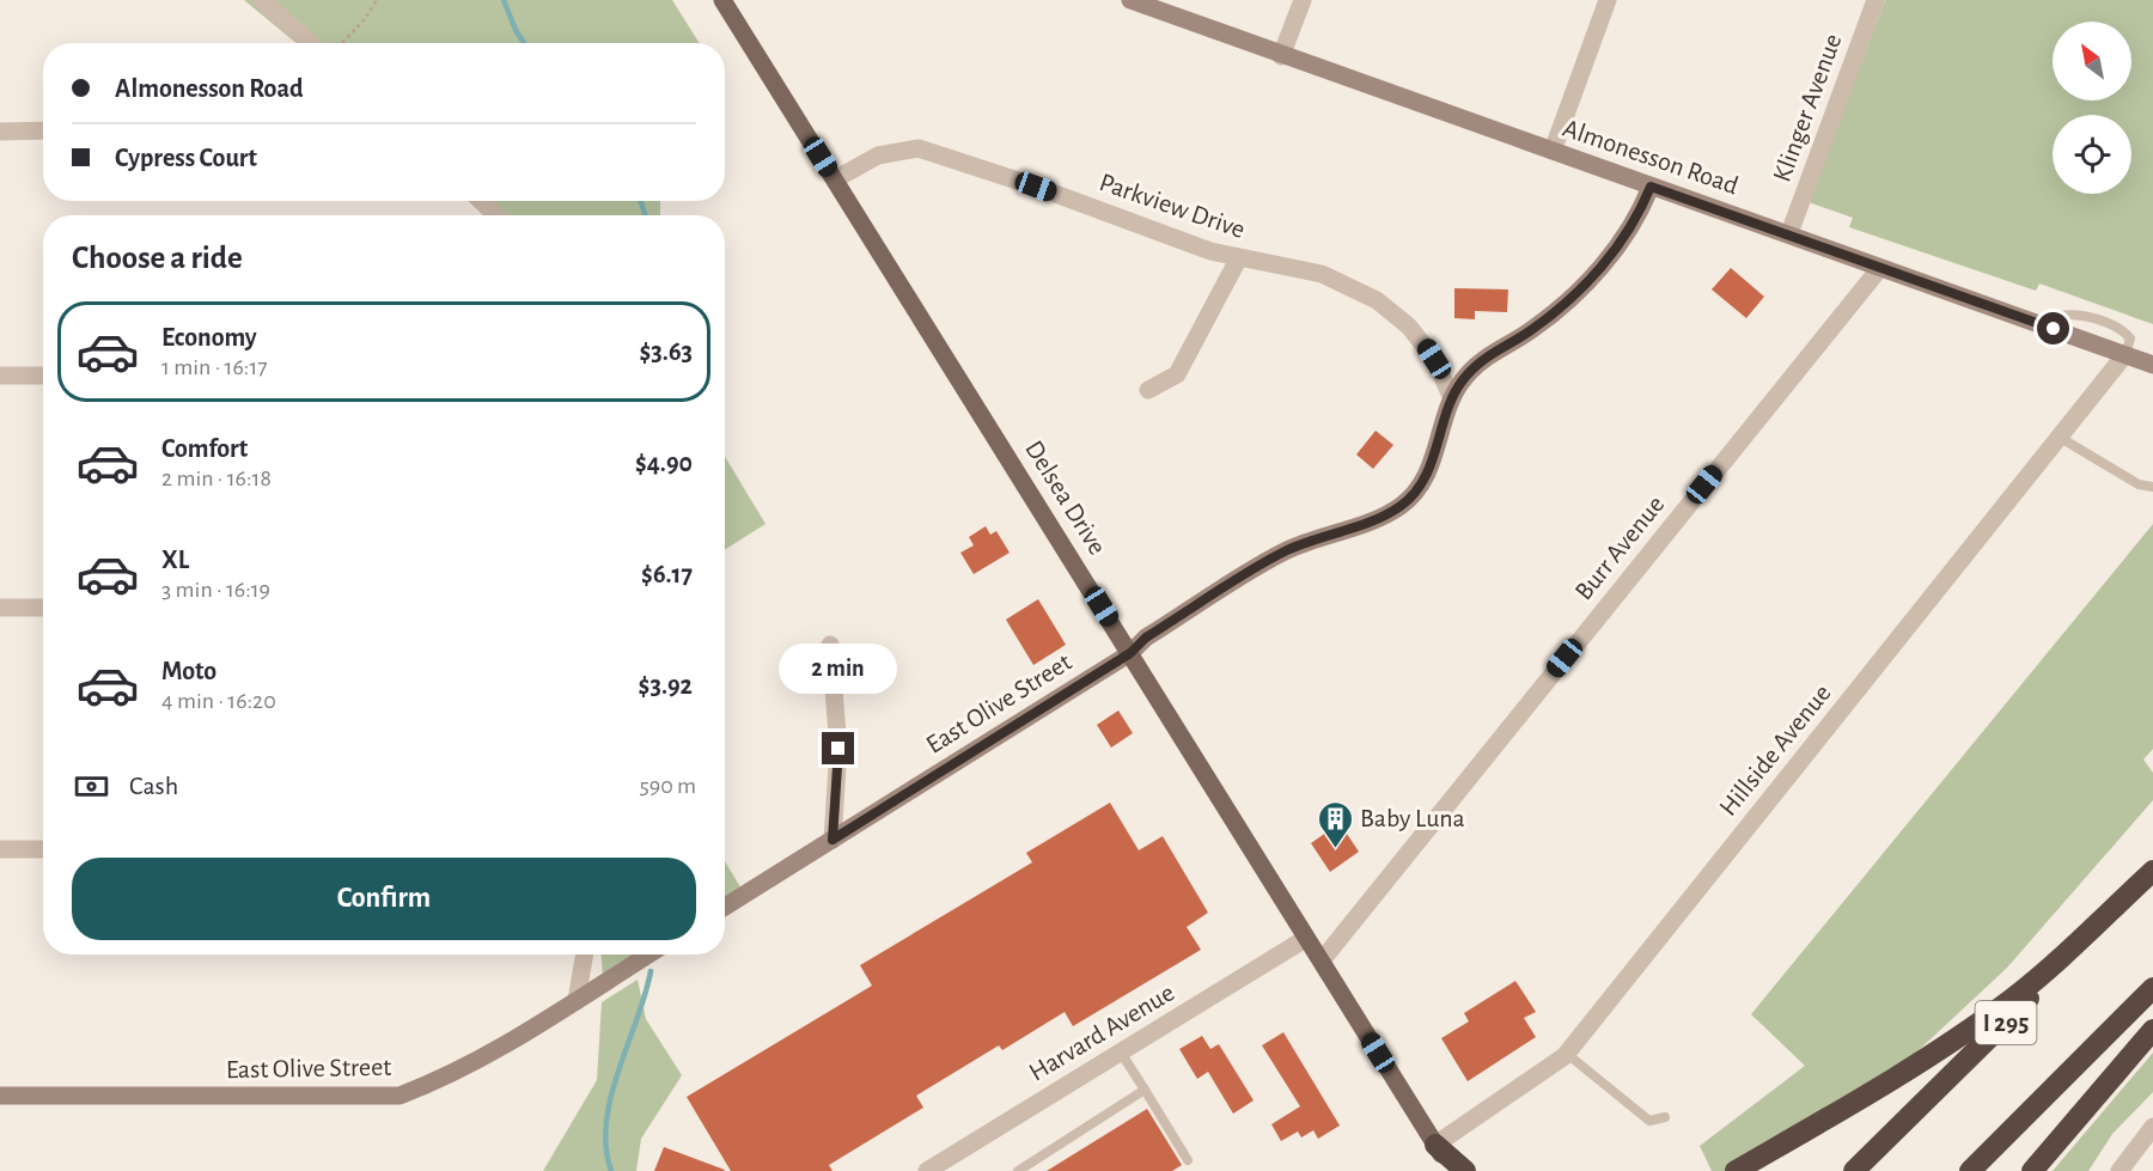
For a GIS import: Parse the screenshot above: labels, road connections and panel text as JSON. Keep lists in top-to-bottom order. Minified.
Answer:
{"streets":{"highway":["I 295"],"main road":["Delsea Drive"],"street":["Klinger Avenue","Almonesson Road","Parkview Drive","Burr Avenue","East Olive Street","Hillside Avenue","Harvard Avenue"]},"crossings":[["Klinger Avenue","Almonesson Road"],["Almonesson Road","Burr Avenue"],["Almonesson Road","East Olive Street"],["Almonesson Road","Hillside Avenue"],["Parkview Drive","Delsea Drive"],["Parkview Drive","East Olive Street"],["Delsea Drive","Burr Avenue"],["Delsea Drive","East Olive Street"],["Delsea Drive","Hillside Avenue"],["Delsea Drive","Harvard Avenue"]],"places":{"building":["Baby Luna"]},"north":"top left","page":{"banner":["Almonesson Road","Cypress Court"],"heading":"Choose a ride","list":[{"name":"Economy","note":"1 min · 16:17","value":"$3.63"},{"name":"Comfort","note":"2 min · 16:18","value":"$4.90"},{"name":"XL","note":"3 min · 16:19","value":"$6.17"},{"name":"Moto","note":"4 min · 16:20","value":"$3.92"}],"bubble":"2 min","pay":["Cash","590 m"],"buttons":"Confirm"}}
